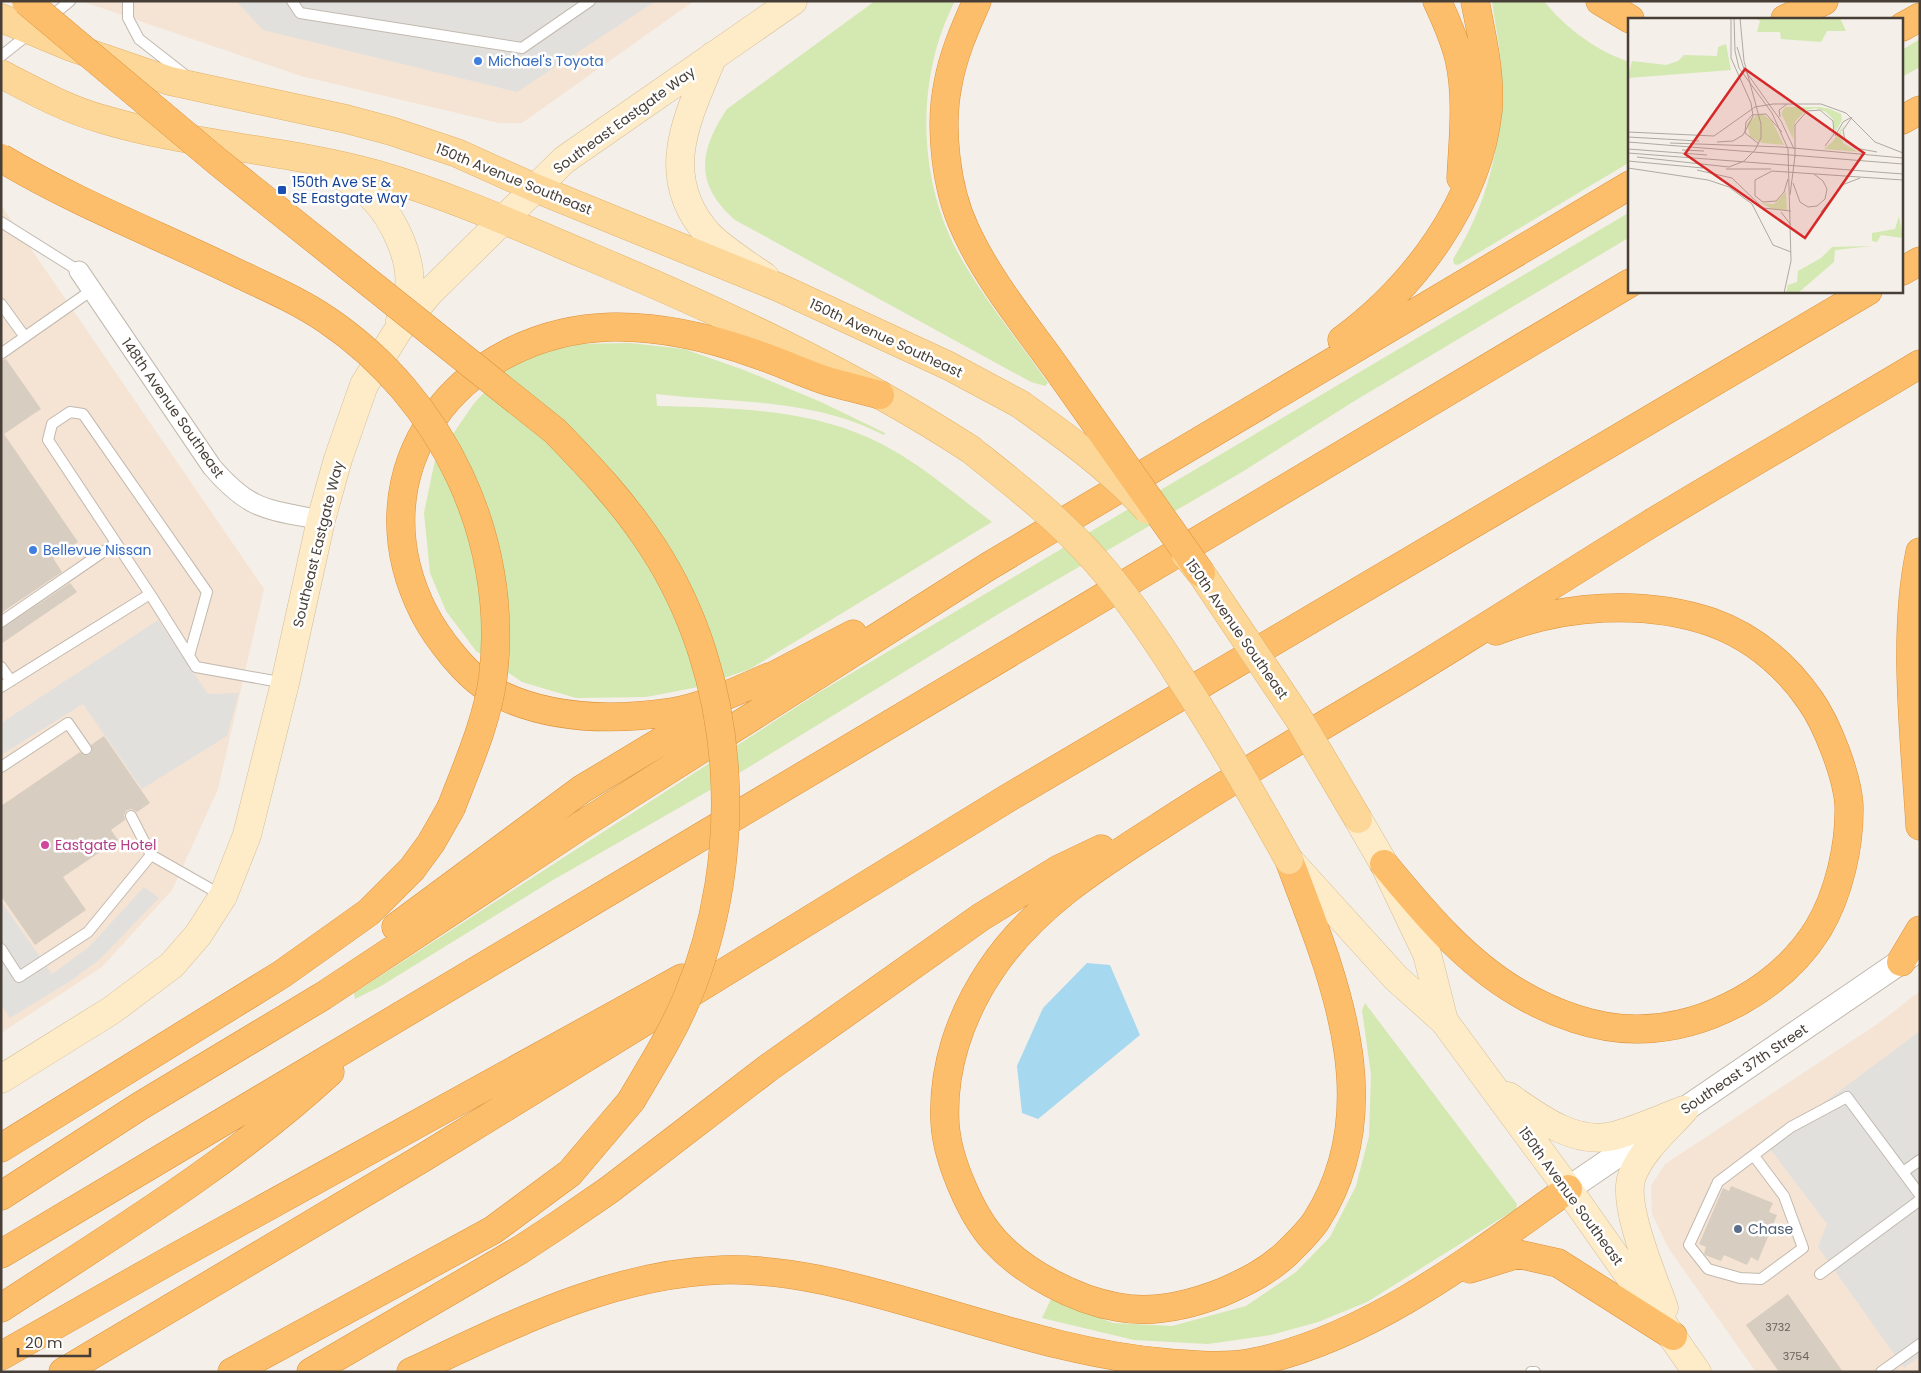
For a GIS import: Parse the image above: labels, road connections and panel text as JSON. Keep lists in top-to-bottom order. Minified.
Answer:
{"streets":{"main road":["Southeast Eastgate Way","150th Avenue Southeast"],"street":["148th Avenue Southeast","Southeast 37th Street"]},"crossings":[["Southeast Eastgate Way","150th Avenue Southeast"],["Southeast Eastgate Way","148th Avenue Southeast"],["150th Avenue Southeast","Southeast 37th Street"]],"places":{"other":["Michael's Toyota","Bellevue Nissan","Eastgate Hotel","Chase"],"transit":["150th Ave SE & SE Eastgate Way"]},"house_numbers":["3732","3754"],"scale_bar":"20 m"}
